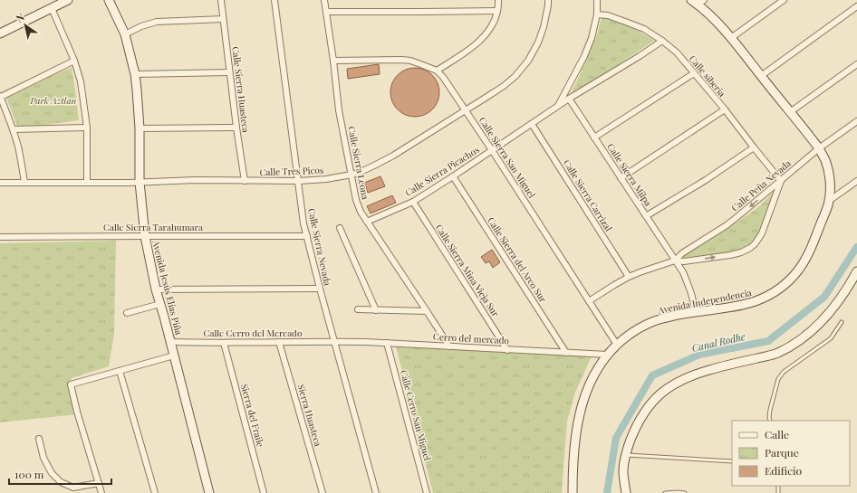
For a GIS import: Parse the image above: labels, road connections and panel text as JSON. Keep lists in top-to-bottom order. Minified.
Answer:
{"streets":{"street":["Calle siberia","Calle Sierra Huasteca","Calle Sierra San Miguel","Calle Sierra Leona","Calle Tres Picos","Calle Sierra Picachos","Calle Sierra Milpa","Calle Peña Nevada","Calle Sierra Carrizal","Calle Sierra Tarahumara","Calle Sierra Nevada","Calle Sierra del Arco Sur","Calle Sierra Mina Vieja Sur","Avenida Jesús Elías Piña","Avenida Independencia","Calle Cerro del Mercado","Cerro del mercado","Sierra del Fraile","Sierra Huasteca","Calle Cerro San Miguel"]},"crossings":[["Calle siberia","Calle Sierra Picachos"],["Calle siberia","Calle Peña Nevada"],["Calle Sierra Huasteca","Calle Tres Picos"],["Calle Sierra San Miguel","Calle Sierra Leona"],["Calle Sierra San Miguel","Calle Tres Picos"],["Calle Sierra San Miguel","Calle Sierra Picachos"],["Calle Sierra San Miguel","Avenida Independencia"],["Calle Sierra Leona","Calle Tres Picos"],["Calle Sierra Leona","Calle Sierra Picachos"],["Calle Sierra Leona","Cerro del mercado"],["Calle Tres Picos","Calle Sierra Nevada"],["Calle Tres Picos","Avenida Jesús Elías Piña"],["Calle Sierra Picachos","Calle Sierra Milpa"],["Calle Sierra Picachos","Calle Sierra Carrizal"],["Calle Sierra Picachos","Calle Sierra del Arco Sur"],["Calle Sierra Picachos","Calle Sierra Mina Vieja Sur"],["Calle Sierra Milpa","Calle Peña Nevada"],["Calle Sierra Milpa","Avenida Independencia"],["Calle Peña Nevada","Avenida Independencia"],["Calle Sierra Tarahumara","Calle Sierra Nevada"],["Calle Sierra Tarahumara","Avenida Jesús Elías Piña"],["Calle Sierra Nevada","Calle Cerro del Mercado"],["Calle Sierra Nevada","Cerro del mercado"],["Calle Sierra del Arco Sur","Cerro del mercado"],["Calle Sierra Mina Vieja Sur","Cerro del mercado"],["Avenida Jesús Elías Piña","Calle Cerro del Mercado"],["Avenida Independencia","Cerro del mercado"],["Calle Cerro del Mercado","Cerro del mercado"],["Calle Cerro del Mercado","Sierra del Fraile"],["Calle Cerro del Mercado","Sierra Huasteca"],["Cerro del mercado","Calle Cerro San Miguel"]],"water":["Canal Rodhe"],"parks":["Park Aztlan"],"legend":["Calle","Parque","Edificio"],"scale_bar":"100 m","north":"top left"}
